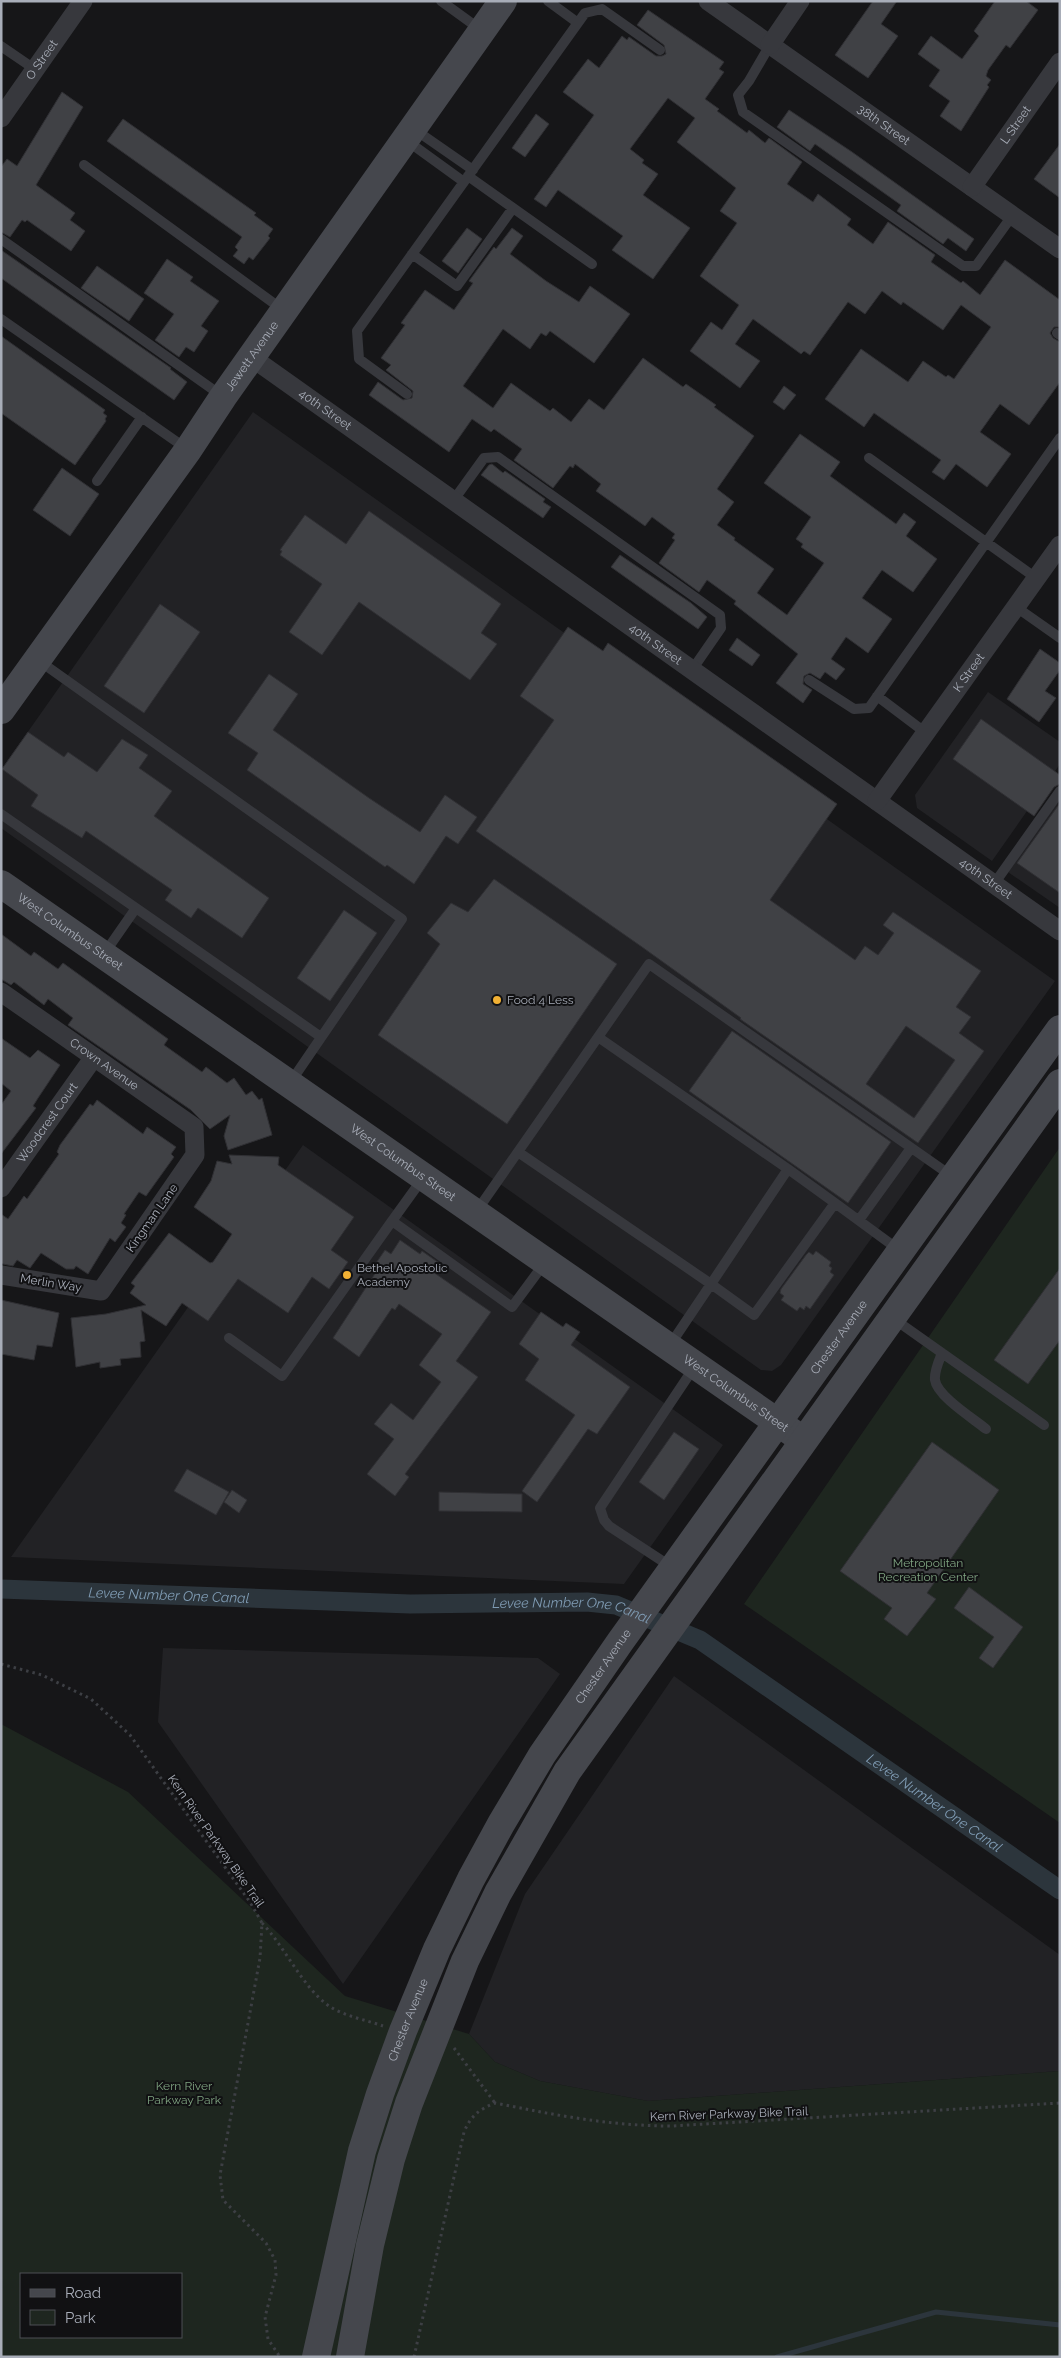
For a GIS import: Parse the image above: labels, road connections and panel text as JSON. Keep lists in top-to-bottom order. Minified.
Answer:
{"streets":{"main road":["Jewett Avenue","West Columbus Street","Chester Avenue"],"street":["O Street","38th Street","L Street","40th Street","K Street","Crown Avenue","Woodcrest Court","Kingman Lane","Merlin Way"],"path":["Kern River Parkway Bike Trail"]},"crossings":[["38th Street","L Street"],["Jewett Avenue","40th Street"],["40th Street","K Street"],["West Columbus Street","Chester Avenue"],["Crown Avenue","Woodcrest Court"],["Crown Avenue","Kingman Lane"],["Kingman Lane","Merlin Way"]],"water":["Levee Number One Canal"],"parks":["Metropolitan Recreation Center","Kern River Parkway Park"],"places":["Food 4 Less","Bethel Apostolic Academy"],"legend":["Road","Park"]}
